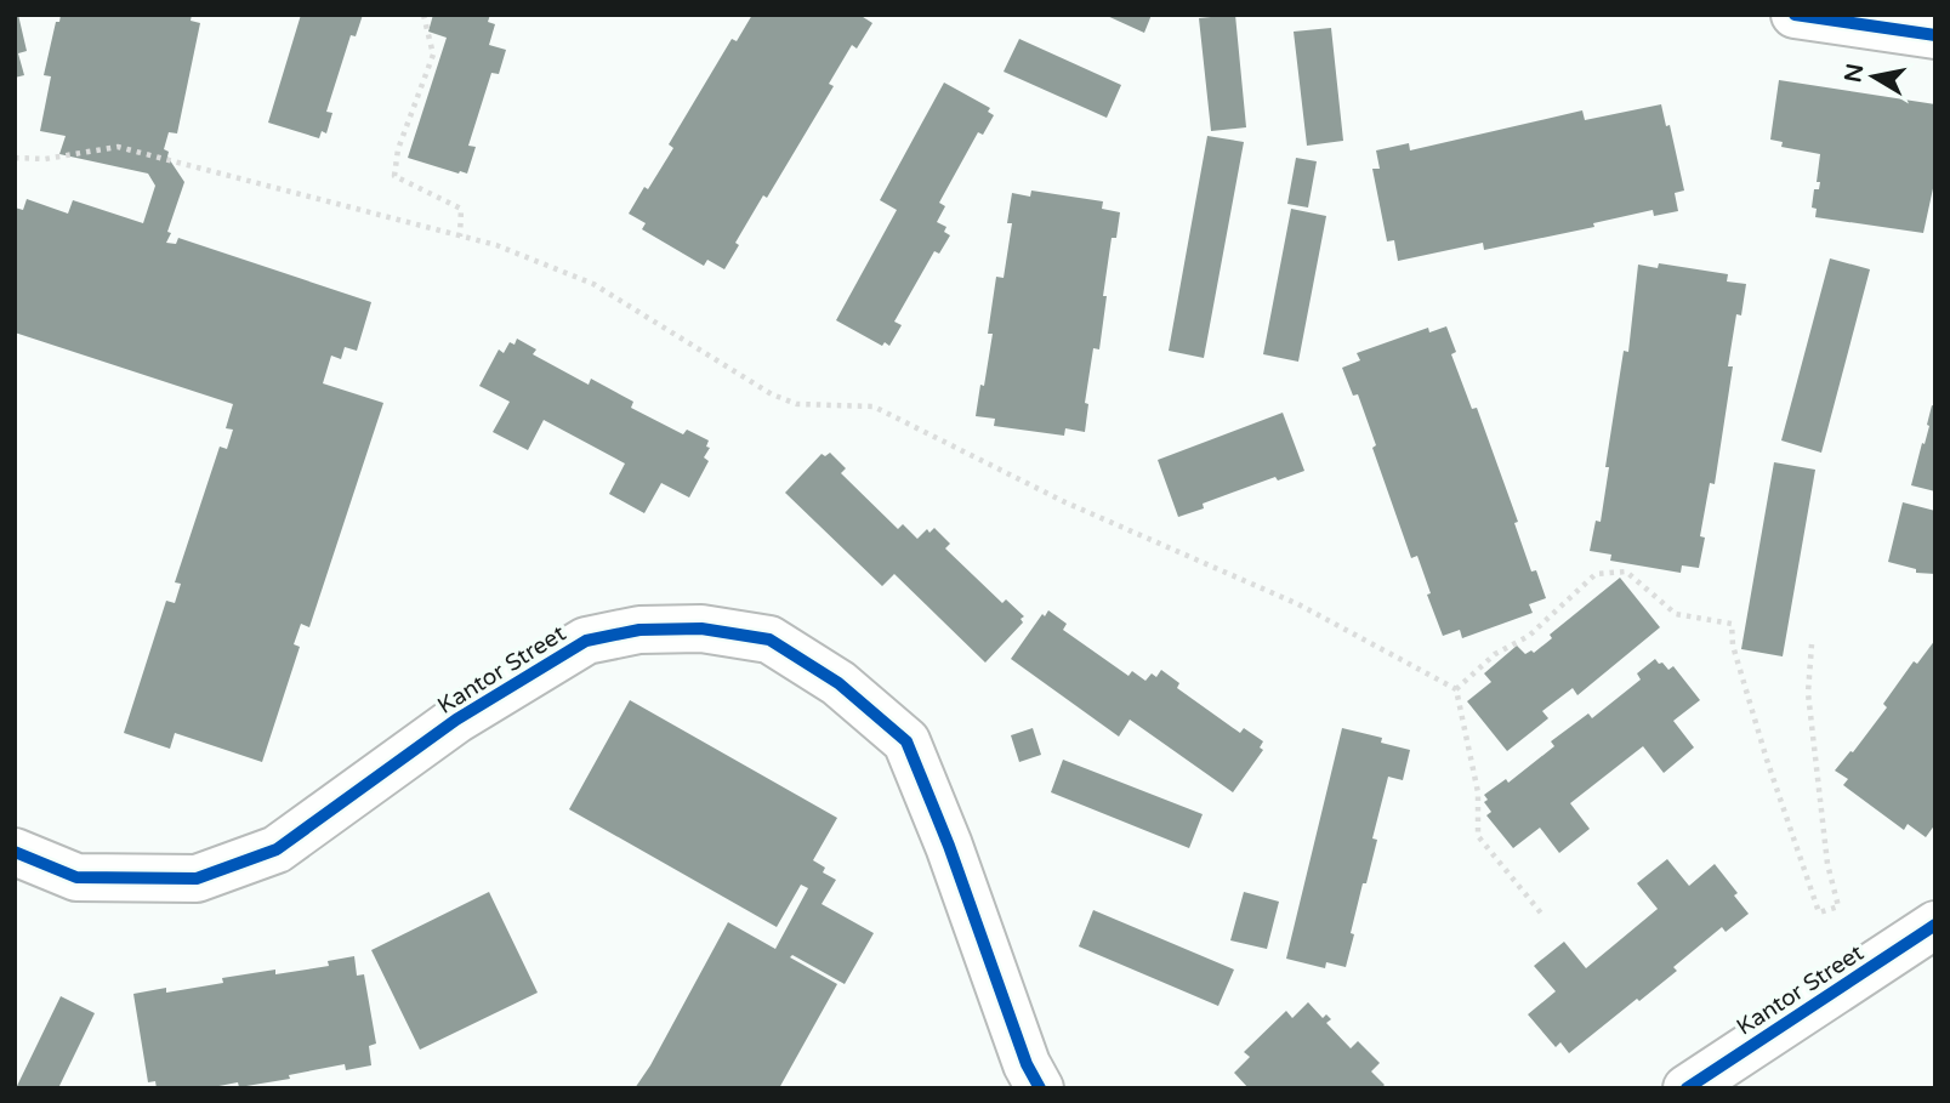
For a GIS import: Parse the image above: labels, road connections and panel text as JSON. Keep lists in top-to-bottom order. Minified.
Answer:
{"streets":{"street":["Kantor Street"]},"north":"left"}
